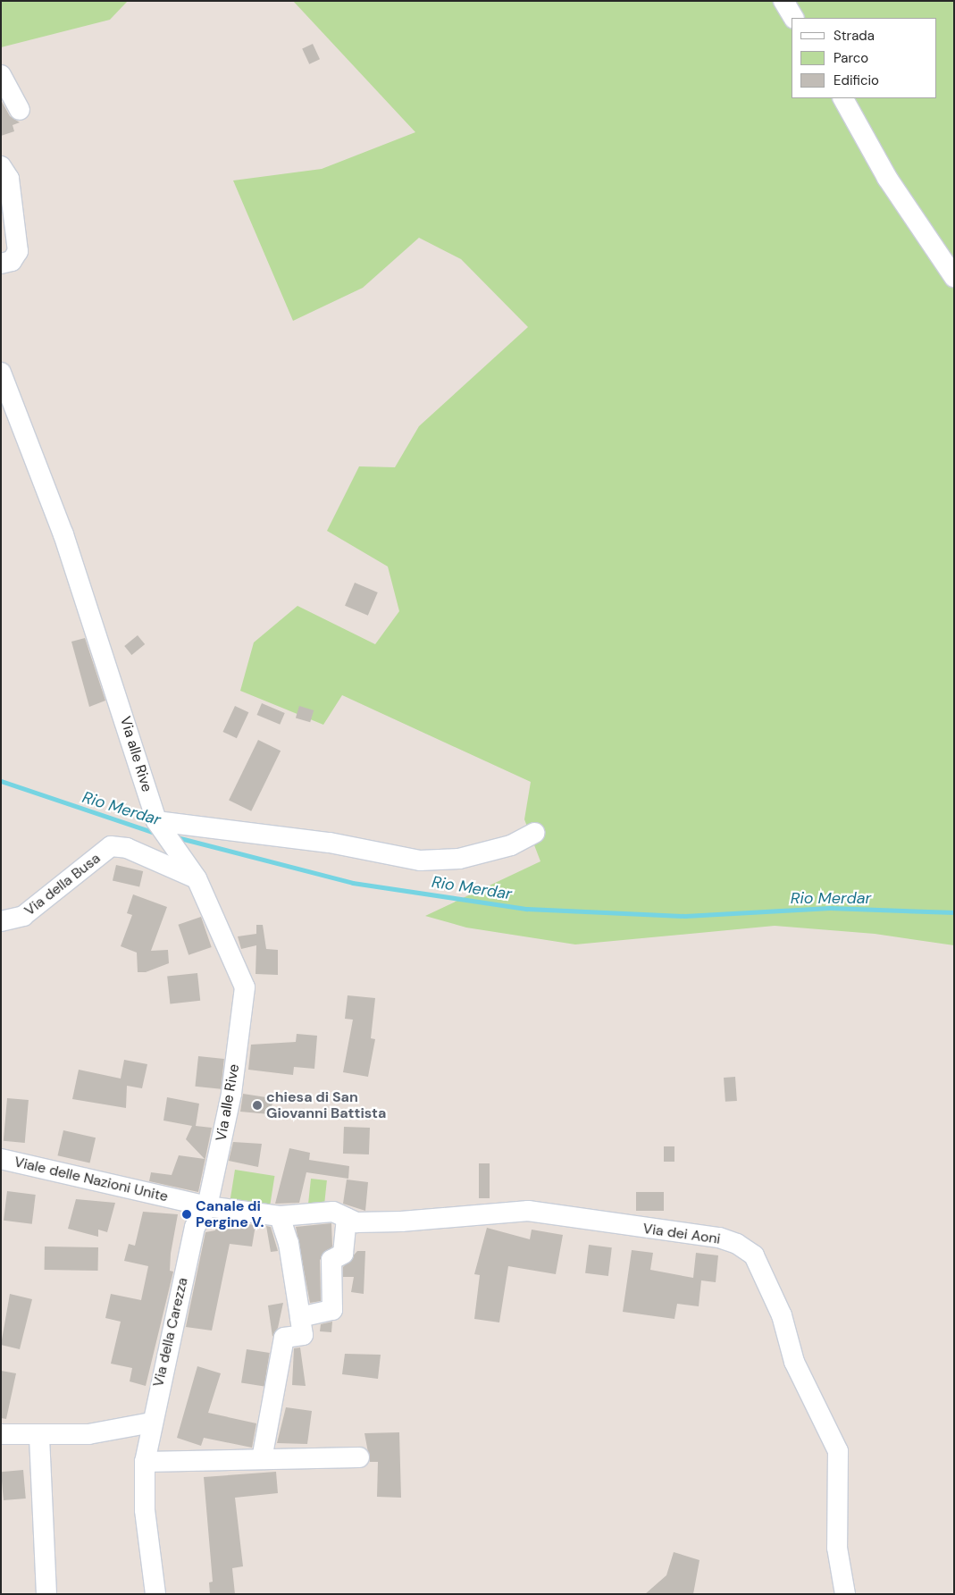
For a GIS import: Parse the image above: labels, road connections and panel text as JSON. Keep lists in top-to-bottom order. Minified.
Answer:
{"streets":{"street":["Via alle Rive","Via della Busa","Viale delle Nazioni Unite","Via dei Aoni","Via della Carezza"]},"crossings":[["Via alle Rive","Via della Busa"],["Via alle Rive","Viale delle Nazioni Unite"],["Via alle Rive","Via della Carezza"],["Viale delle Nazioni Unite","Via dei Aoni"],["Viale delle Nazioni Unite","Via della Carezza"]],"water":["Rio Merdar"],"places":["chiesa di San Giovanni Battista","Canale di Pergine V."],"legend":["Strada","Parco","Edificio"]}
